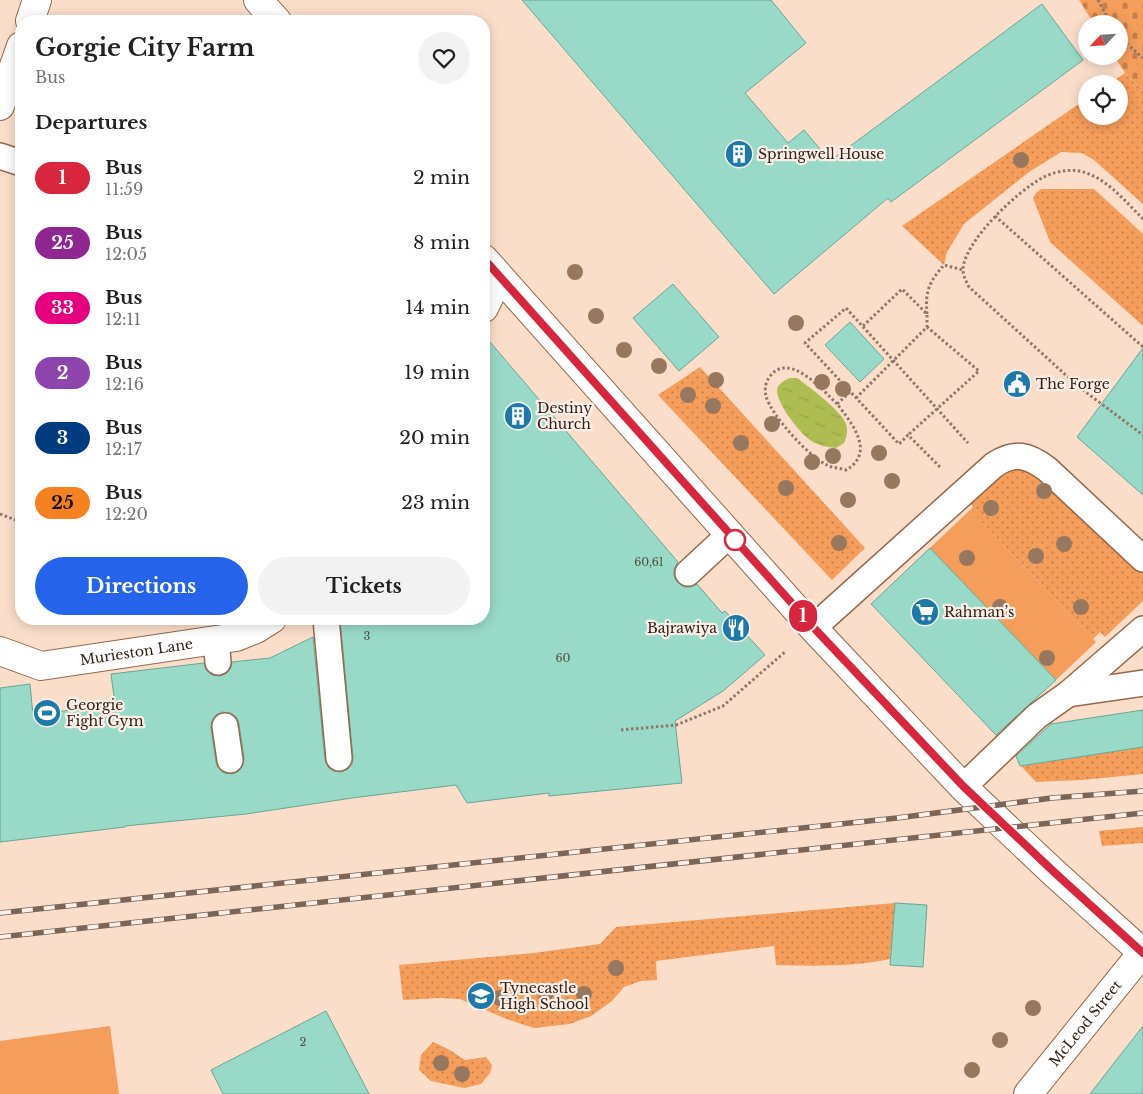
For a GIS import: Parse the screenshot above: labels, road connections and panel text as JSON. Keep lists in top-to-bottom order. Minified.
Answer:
{"streets":{"main road":["Murieston Lane","McLeod Street"]},"places":{"building":["Springwell House","Destiny Church"],"public building":["The Forge"],"supermarket":["Rahman’s"],"restaurant":["Bajrawiya"],"sports":["Georgie Fight Gym"],"school or university":["Tynecastle High School"]},"lines":["bus line 1"],"house_numbers":["60,61","3","60","2"],"north":"bottom left","page":{"on_map":"1","heading":[["Gorgie City Farm","Bus"],"Departures"],"list":[{"mark":"1","name":"Bus","note":"11:59","value":"2 min"},{"mark":"25","name":"Bus","note":"12:05","value":"8 min"},{"mark":"33","name":"Bus","note":"12:11","value":"14 min"},{"mark":"2","name":"Bus","note":"12:16","value":"19 min"},{"mark":"3","name":"Bus","note":"12:17","value":"20 min"},{"mark":"25","name":"Bus","note":"12:20","value":"23 min"}],"buttons":["Directions","Tickets"]}}
